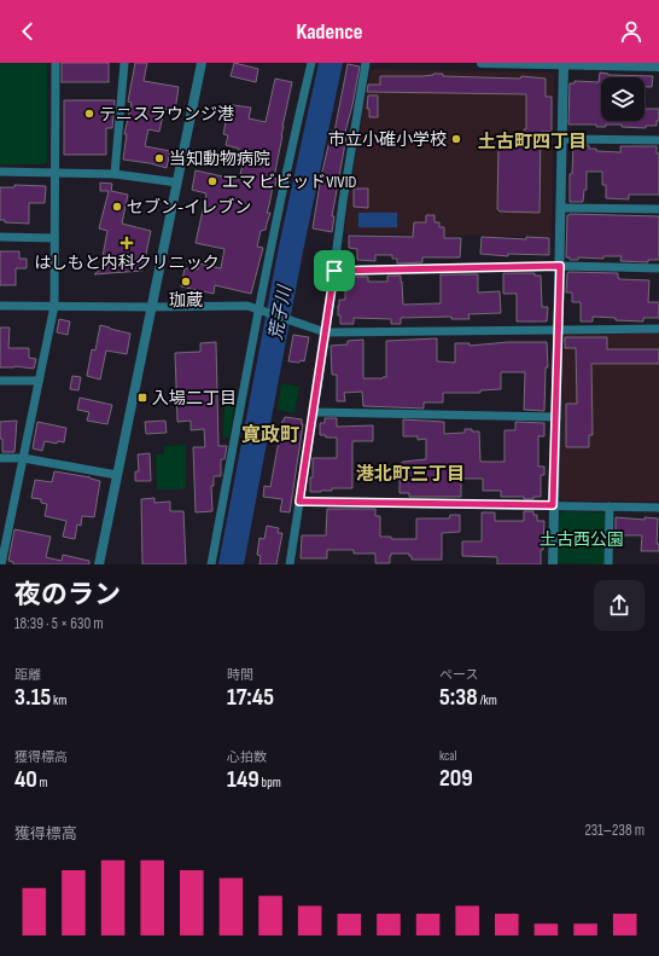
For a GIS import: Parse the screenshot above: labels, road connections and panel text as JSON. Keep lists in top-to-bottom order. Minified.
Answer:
{"districts":["土古町四丁目","寛政町","港北町三丁目"],"water":["荒子川"],"parks":["土古西公園"],"places":{"other":["テニスラウンジ港","市立小碓小学校","当知動物病院","エマ ビビッドVIVID","セブン-イレブン","珈蔵"],"health":["はしもと内科クリニック"],"transit":["入場二丁目"]},"page":{"header":"Kadence","heading":["夜のラン","18:39 · 5 × 630 m"],"stats":[["距離","3.15 km"],["時間","17:45"],["ペース","5:38 /km"],["獲得標高","40 m"],["心拍数","149 bpm"],["kcal","209"]],"chart":["獲得標高","231–238 m"]}}
